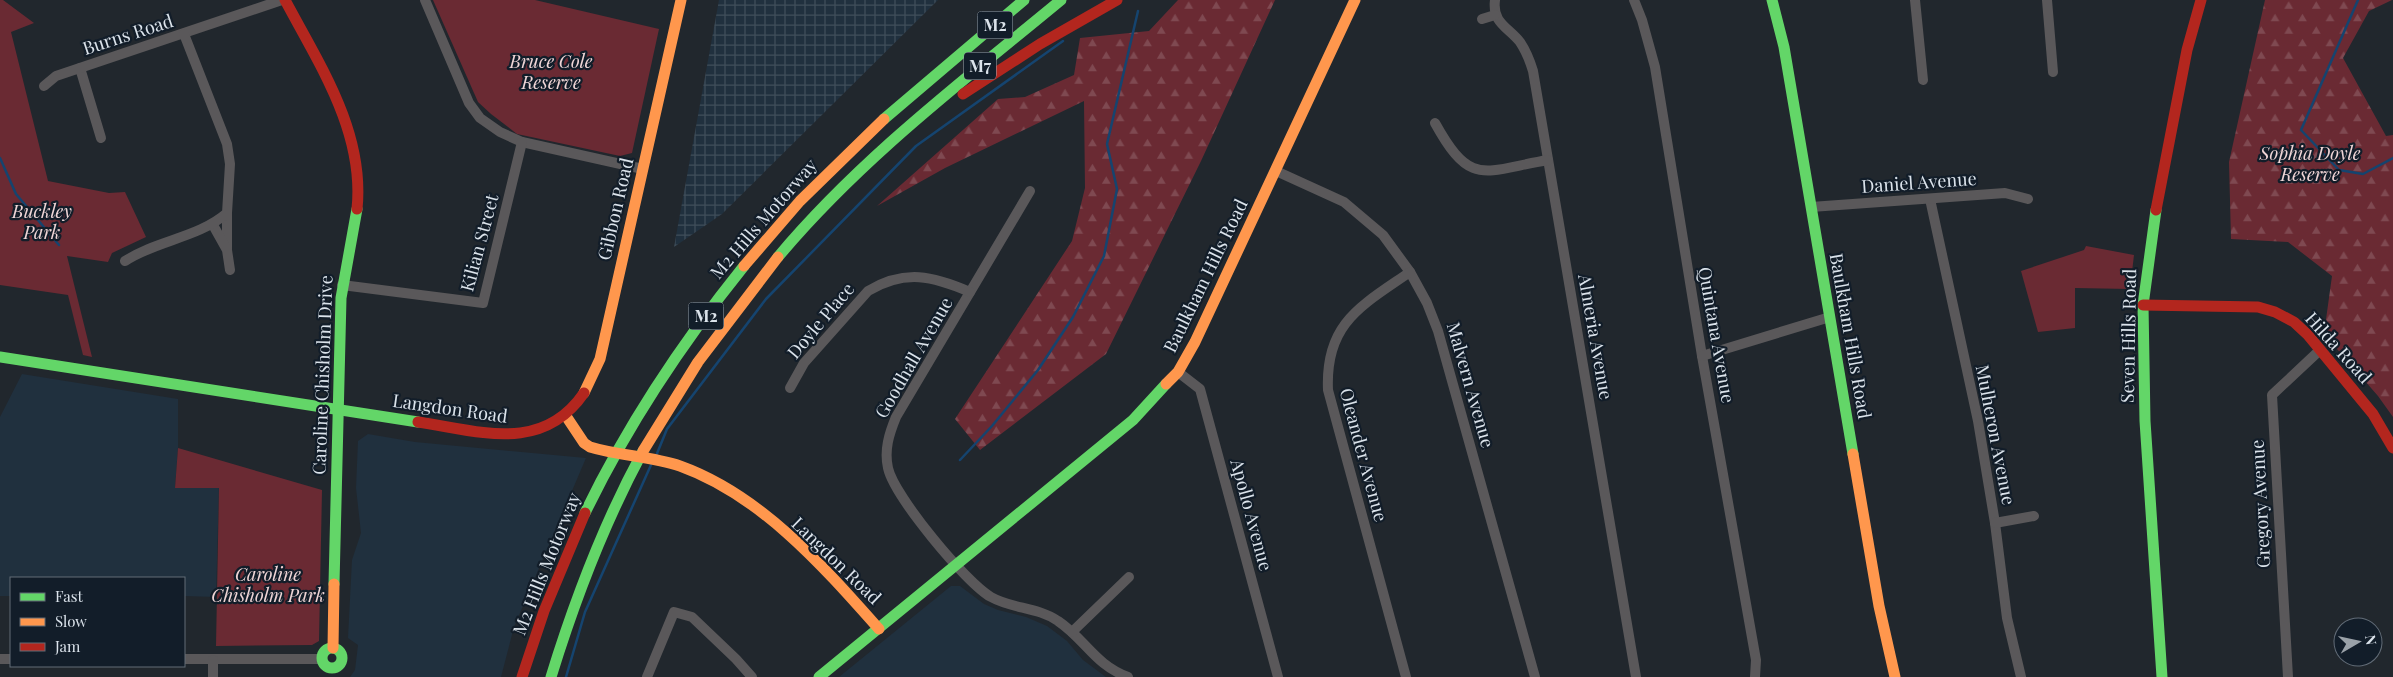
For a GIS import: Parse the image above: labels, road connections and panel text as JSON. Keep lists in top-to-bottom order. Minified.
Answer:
{"streets":{"main road":["M2","M7","Gibbon Road","M2 Hills Motorway","Baulkham Hills Road","Seven Hills Road","Hilda Road","Caroline Chisholm Drive","Langdon Road"],"street":["Burns Road","Daniel Avenue","Kilian Street","Doyle Place","Quintana Avenue","Almeria Avenue","Goodhall Avenue","Malvern Avenue","Mulheron Avenue","Oleander Avenue","Gregory Avenue","Apollo Avenue"]},"crossings":[["M2","M7"],["M2","M2 Hills Motorway"],["M7","M2 Hills Motorway"],["Daniel Avenue","Baulkham Hills Road"],["Daniel Avenue","Mulheron Avenue"],["Gibbon Road","Langdon Road"],["Kilian Street","Caroline Chisholm Drive"],["Baulkham Hills Road","Goodhall Avenue"],["Baulkham Hills Road","Malvern Avenue"],["Baulkham Hills Road","Langdon Road"],["Baulkham Hills Road","Apollo Avenue"],["Doyle Place","Goodhall Avenue"],["Seven Hills Road","Hilda Road"],["Hilda Road","Gregory Avenue"],["Caroline Chisholm Drive","Langdon Road"],["Malvern Avenue","Oleander Avenue"]],"parks":["Bruce Cole Reserve","Sophia Doyle Reserve","Buckley Park","Caroline Chisholm Park"],"legend":["Fast","Slow","Jam"],"north":"right"}
